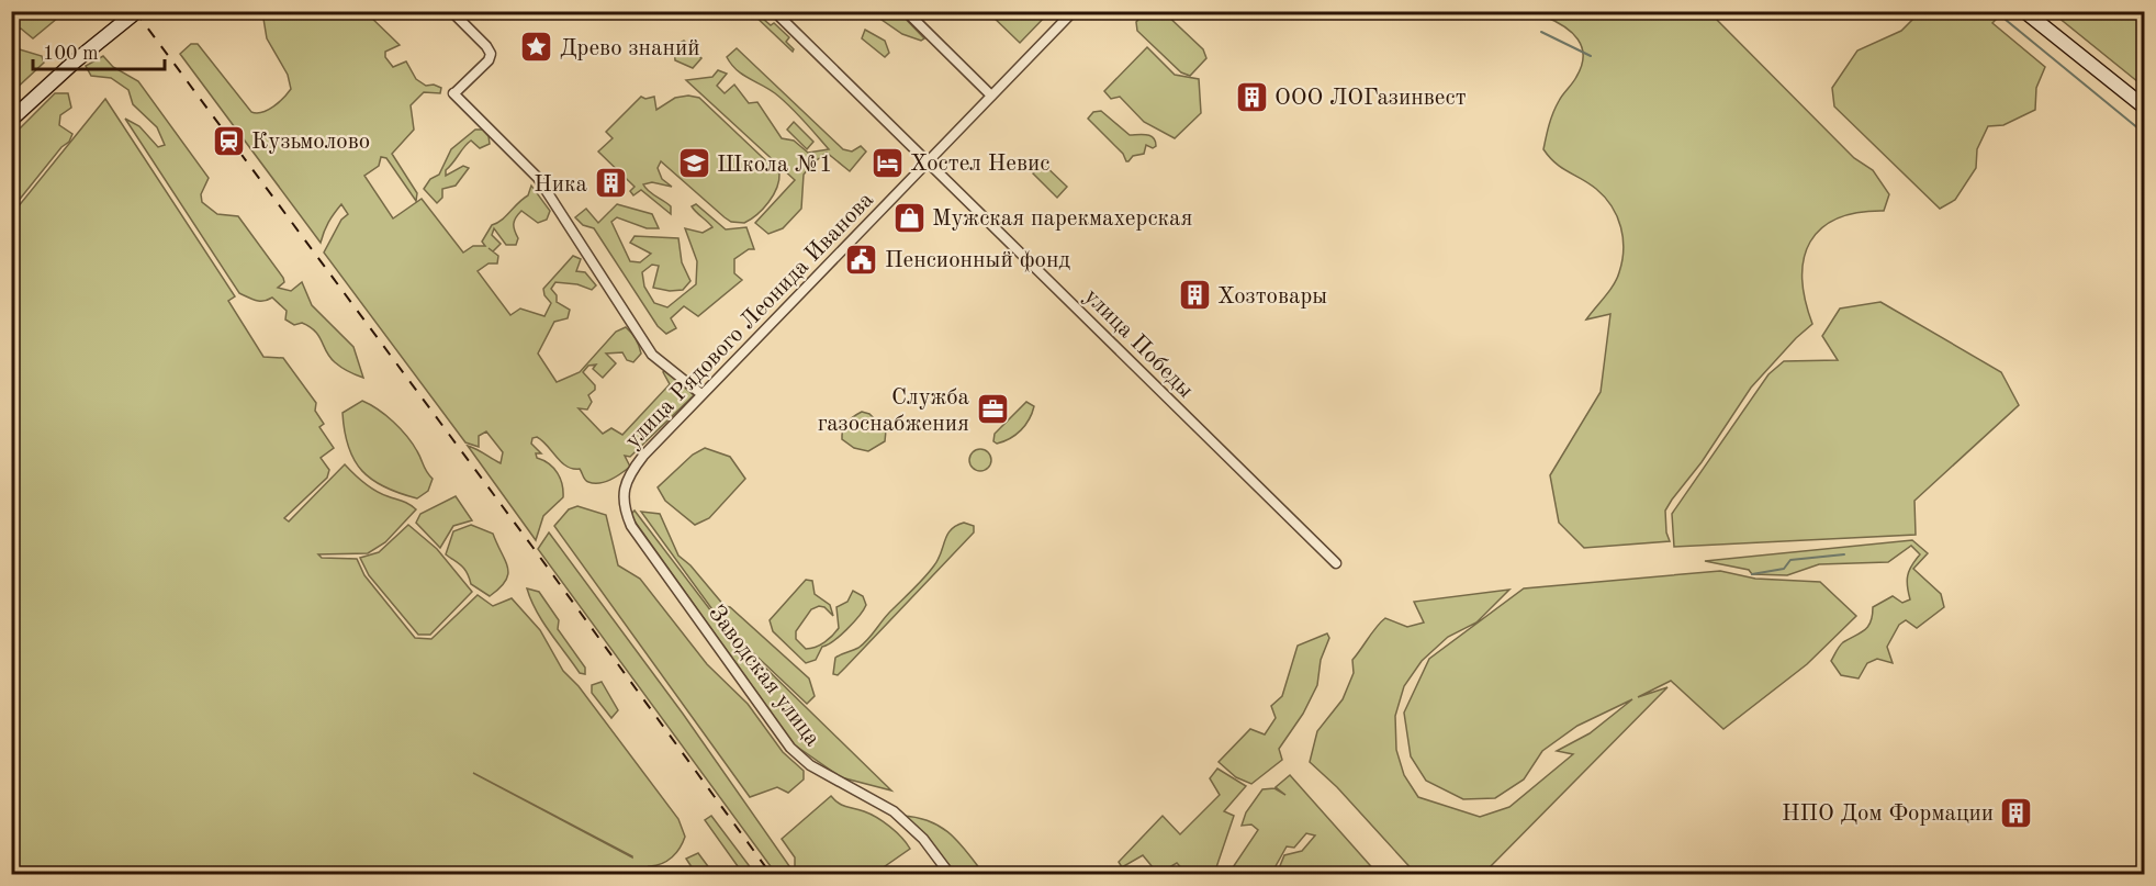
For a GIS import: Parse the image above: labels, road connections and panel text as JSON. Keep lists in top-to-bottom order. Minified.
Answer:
{"streets":{"street":["улица Рядового Леонида Иванова","улица Победы","Заводская улица"]},"crossings":[["улица Рядового Леонида Иванова","улица Победы"],["улица Рядового Леонида Иванова","Заводская улица"]],"places":{"place":["Древо знаний"],"building":["ООО ЛОГазинвест","Ника","Хозтовары","НПО Дом Формации"],"station":["Кузьмолово"],"hotel":["Хостел Невис"],"school or university":["Школа №1"],"shop":["Мужская парекмахерская"],"public building":["Пенсионный фонд"],"office":["Служба газоснабжения"]},"scale_bar":"100 m"}
